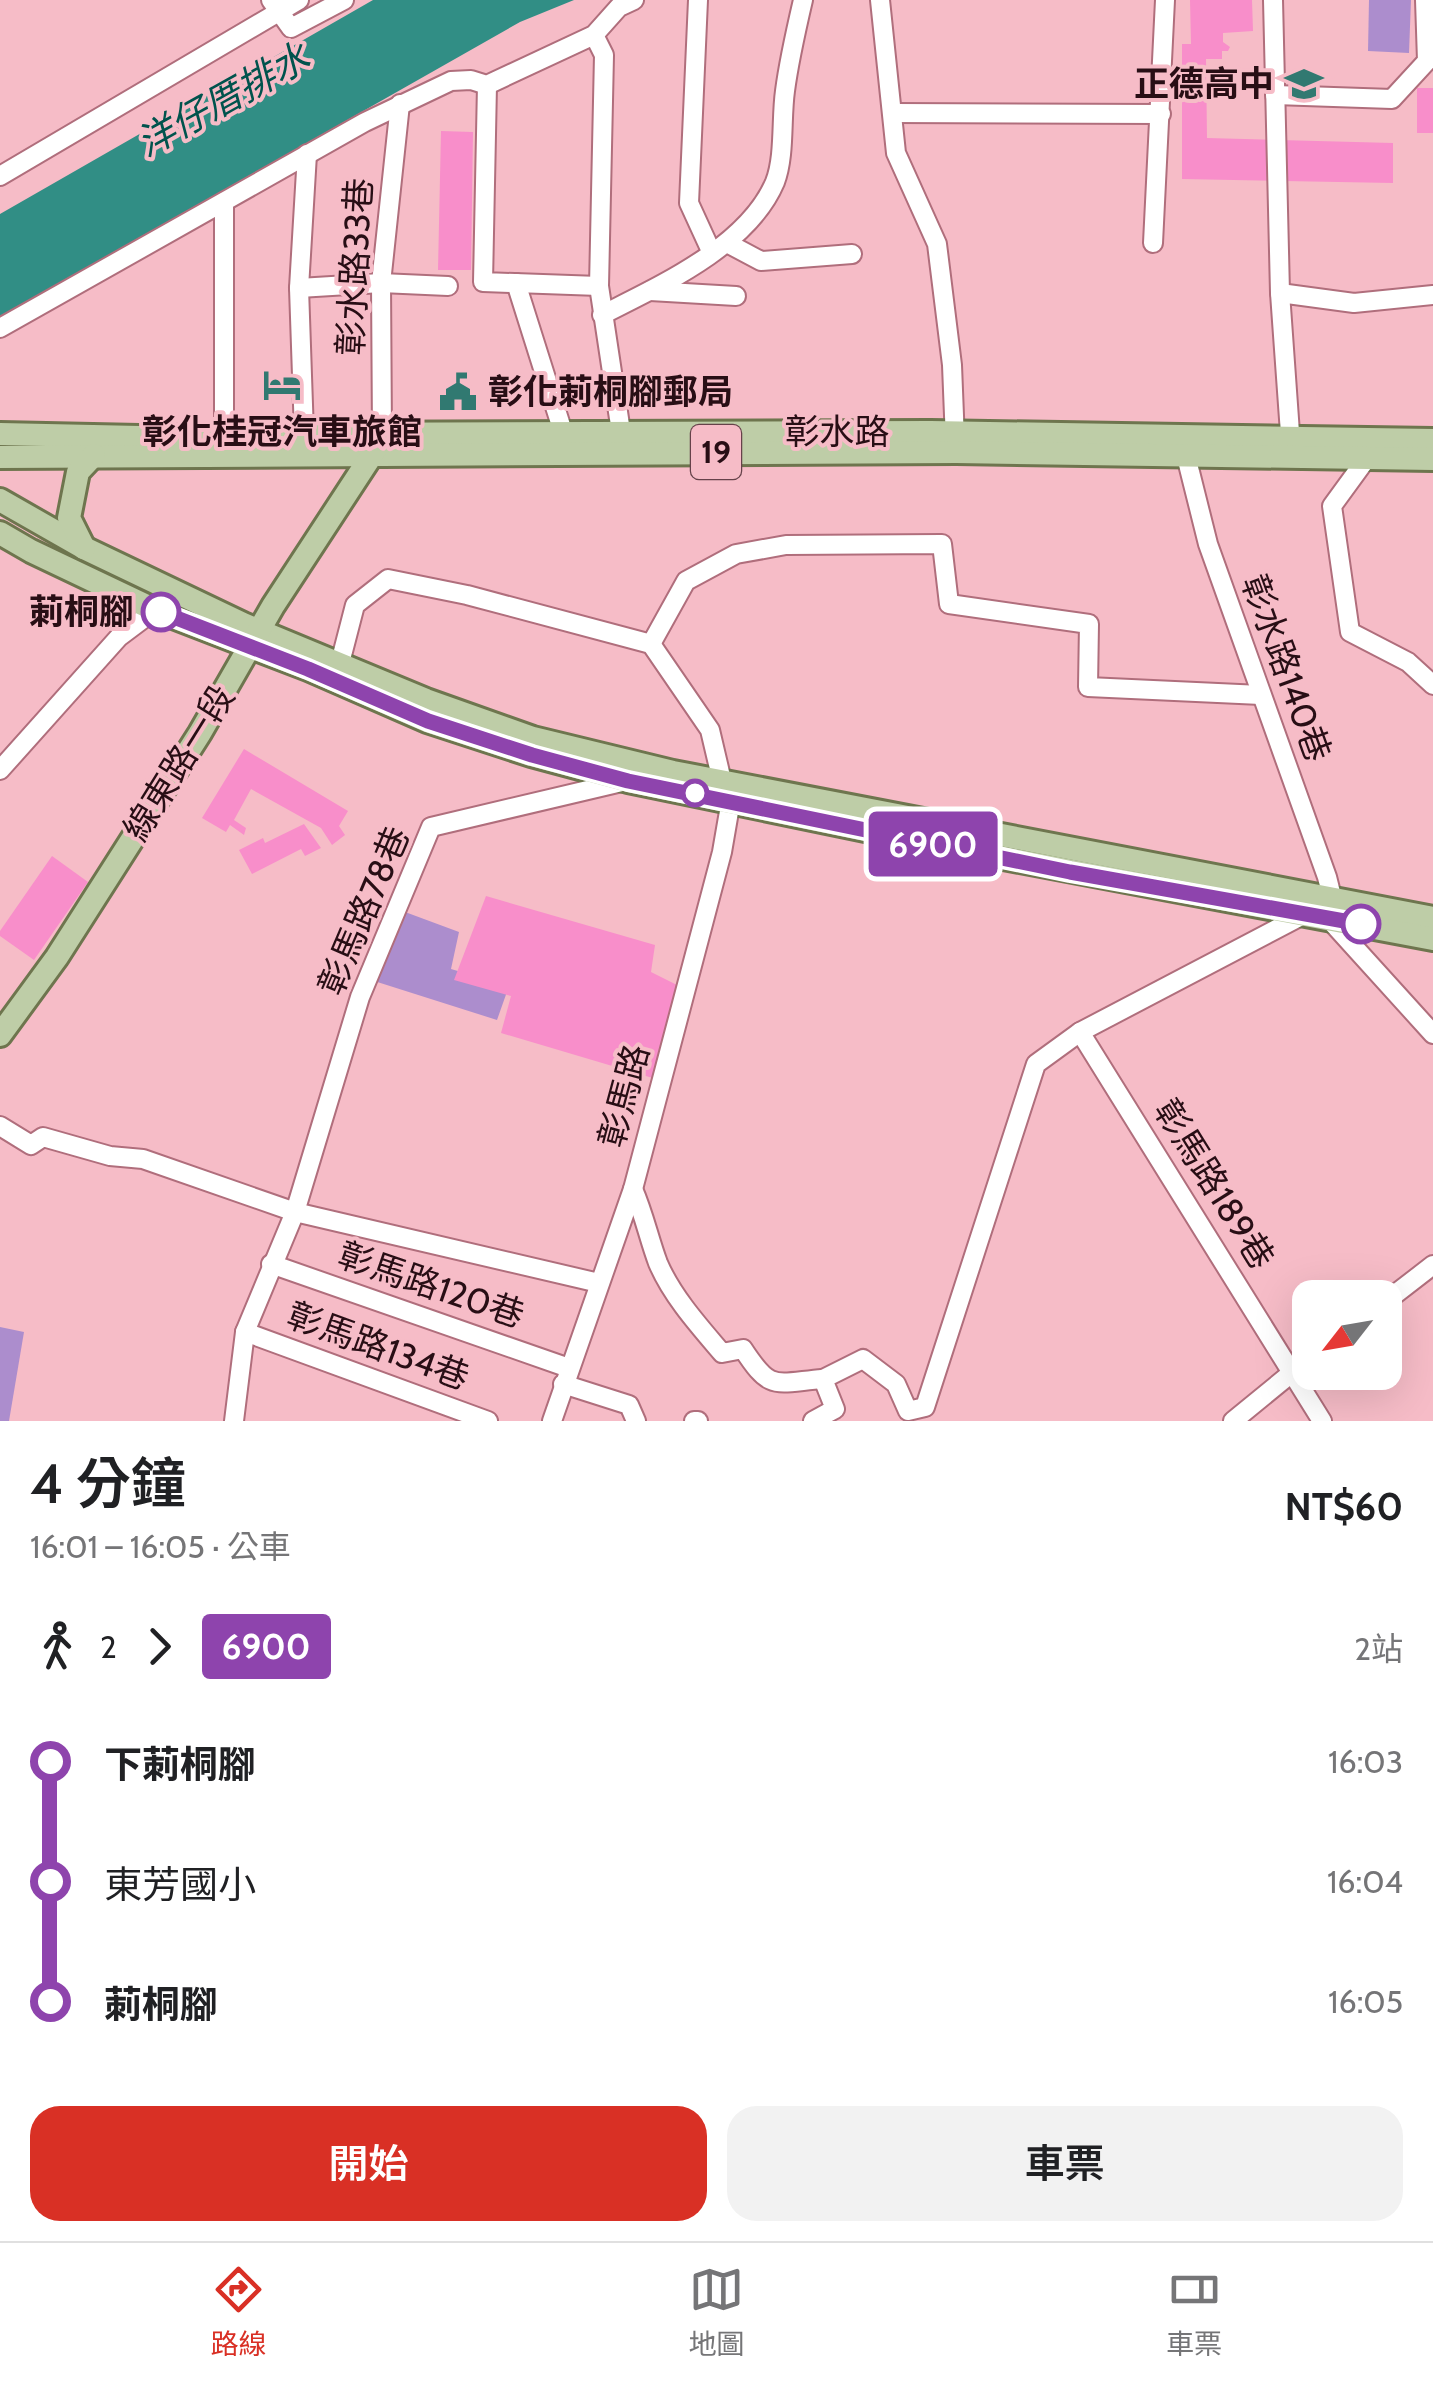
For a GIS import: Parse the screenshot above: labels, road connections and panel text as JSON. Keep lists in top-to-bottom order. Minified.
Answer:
{"streets":{"main road":["彰水路","19","線東路一段"],"street":["彰水路33巷","彰水路140巷","彰馬路78巷","彰馬路","彰馬路189巷","彰馬路120巷","彰馬路134巷"]},"crossings":[["彰水路33巷","彰水路"],["彰水路33巷","線東路一段"],["彰水路","彰水路140巷"],["彰水路","線東路一段"],["彰馬路","彰馬路120巷"]],"water":["洋仔厝排水"],"places":{"school or university":["正德高中"],"hotel":["彰化桂冠汽車旅館"],"public building":["彰化莿桐腳郵局"],"other":["莿桐腳"]},"lines":["bus line 6900"],"north":"bottom left","page":{"on_map":"6900","heading":["4 分鐘","16:01 – 16:05 · 公車","NT$60"],"legs":["2","6900","2站"],"list":[{"name":"下莿桐腳","value":"16:03"},{"name":"東芳國小","value":"16:04"},{"name":"莿桐腳","value":"16:05"}],"buttons":["開始","車票"],"tabs":["路線","地圖","車票"]}}
